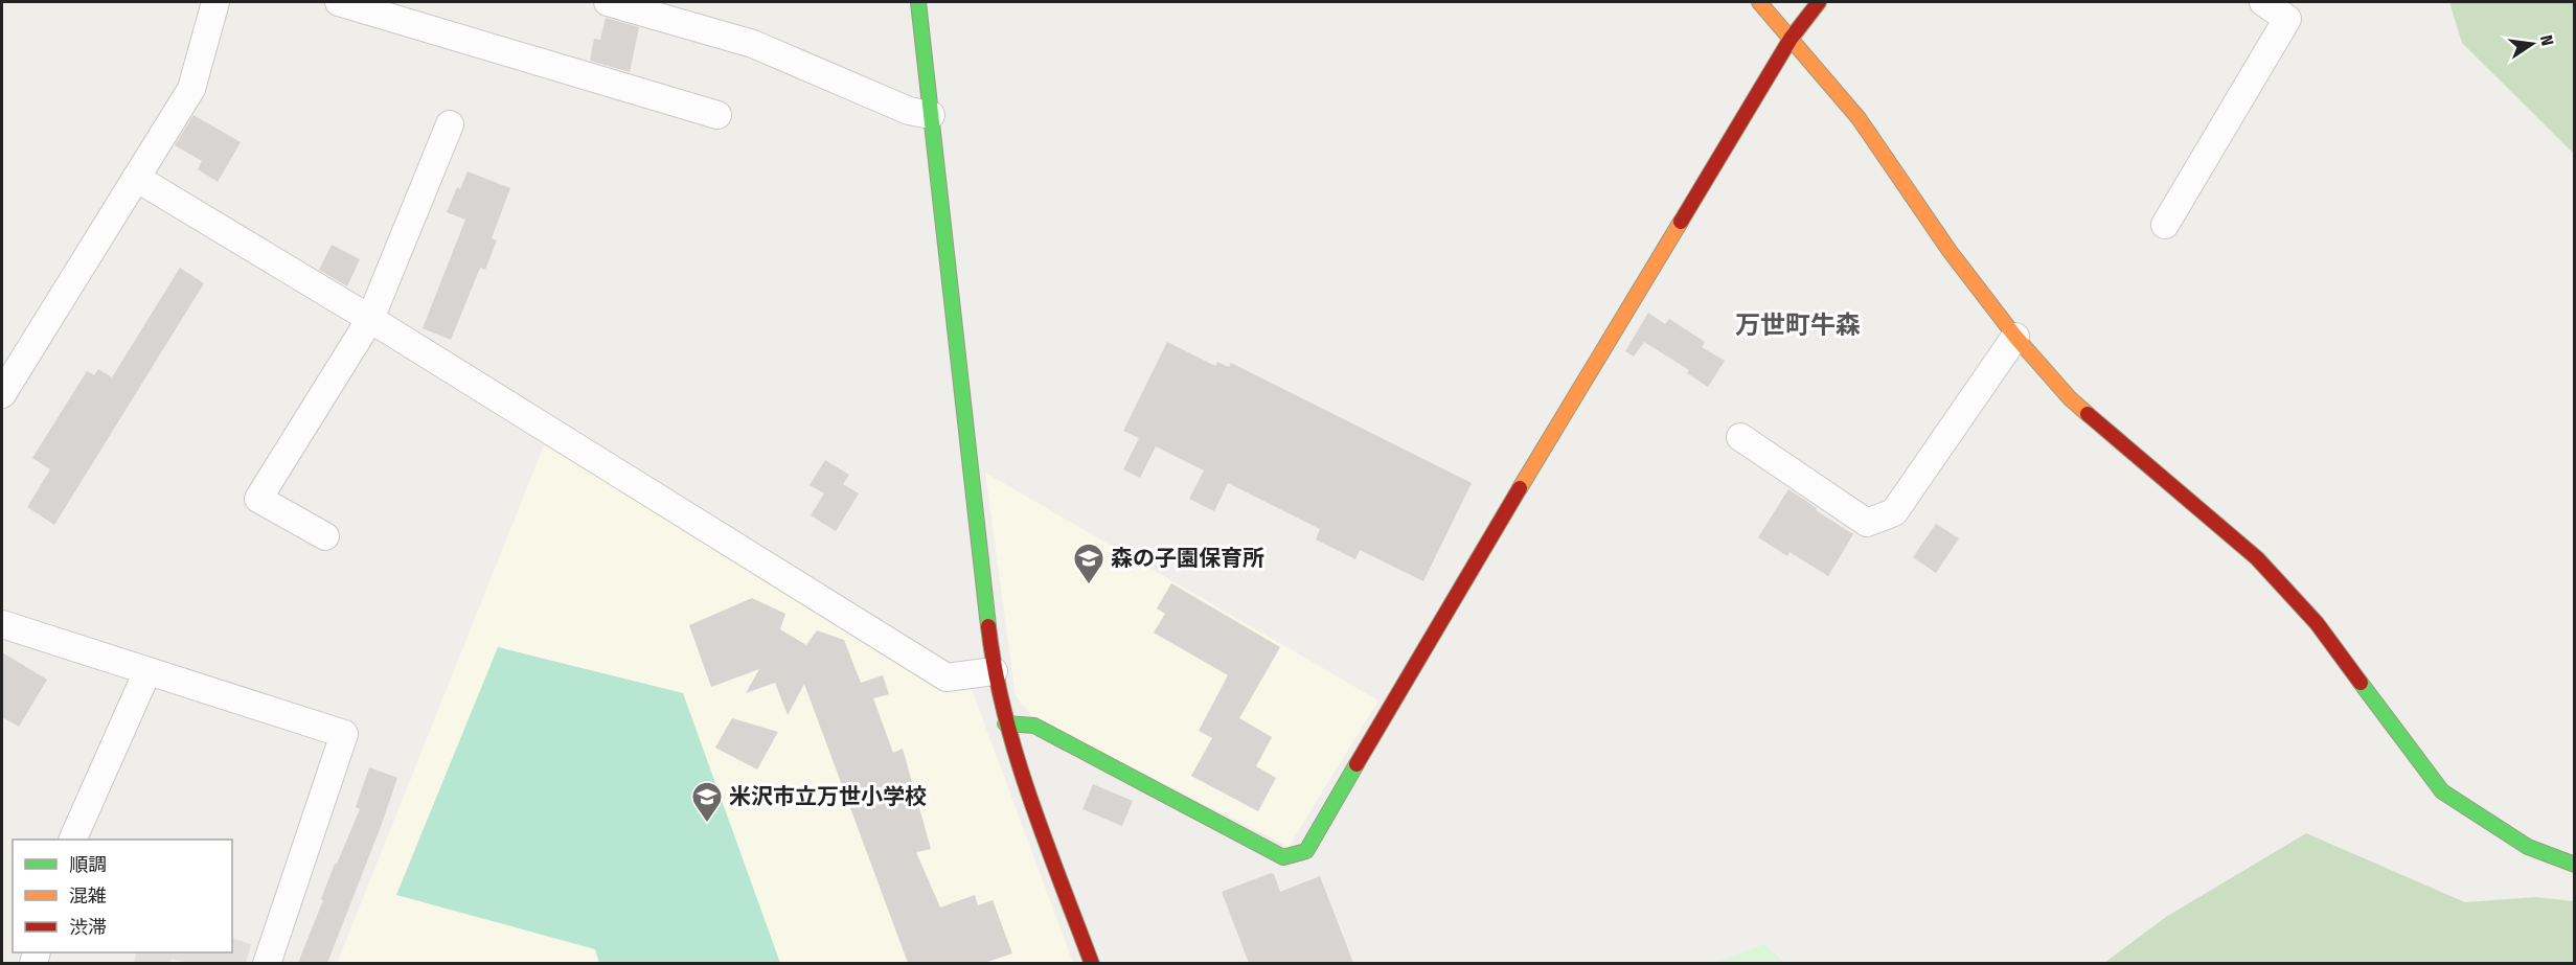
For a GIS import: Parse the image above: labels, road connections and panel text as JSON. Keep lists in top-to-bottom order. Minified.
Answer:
{"districts":["万世町牛森"],"places":{"school or university":["森の子園保育所","米沢市立万世小学校"]},"legend":["順調","混雑","渋滞"],"north":"right"}
